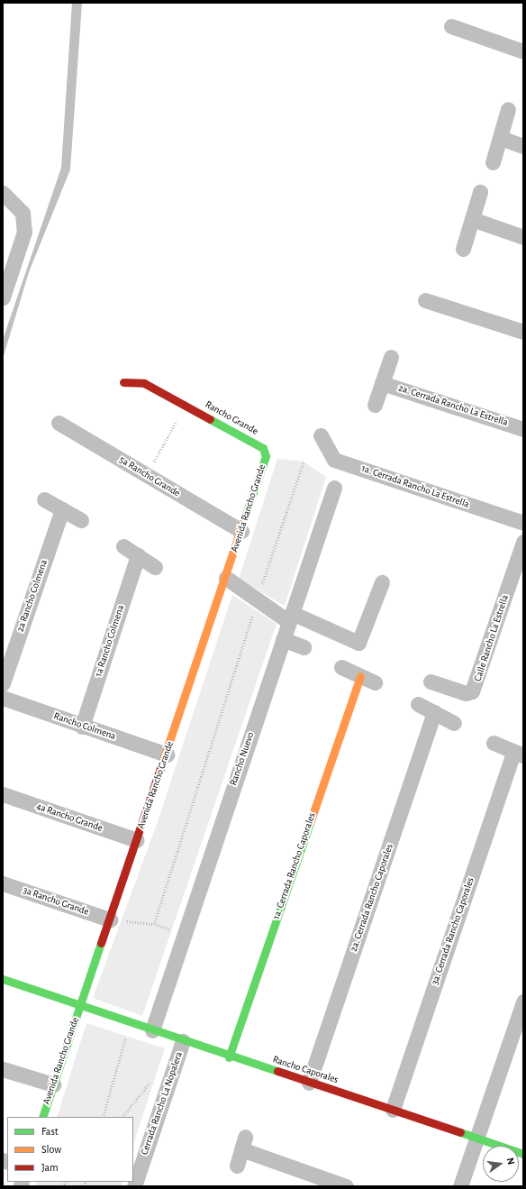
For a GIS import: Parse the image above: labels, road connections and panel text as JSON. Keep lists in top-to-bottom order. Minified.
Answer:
{"streets":{"street":["2a. Cerrada Rancho La Estrella","Rancho Grande","5a Rancho Grande","1a. Cerrada Rancho La Estrella","Avenida Rancho Grande","2a Rancho Colmena","Calle Rancho La Estrella","1a Rancho Colmena","Rancho Colmena","Rancho Nuevo","4a Rancho Grande","1a. Cerrada Rancho Caporales","2a. Cerrada Rancho Caporales","3a Rancho Grande","3a. Cerrada Rancho Caporales","Rancho Caporales","Cerrada Rancho La Nopalera"]},"crossings":[["Rancho Grande","Avenida Rancho Grande"],["5a Rancho Grande","Avenida Rancho Grande"],["Avenida Rancho Grande","Rancho Colmena"],["Avenida Rancho Grande","4a Rancho Grande"],["Avenida Rancho Grande","3a Rancho Grande"],["Avenida Rancho Grande","Rancho Caporales"],["1a Rancho Colmena","Rancho Colmena"],["Rancho Nuevo","Rancho Caporales"],["1a. Cerrada Rancho Caporales","Rancho Caporales"],["2a. Cerrada Rancho Caporales","Rancho Caporales"],["3a. Cerrada Rancho Caporales","Rancho Caporales"],["Rancho Caporales","Cerrada Rancho La Nopalera"]],"legend":["Fast","Slow","Jam"],"north":"right"}
